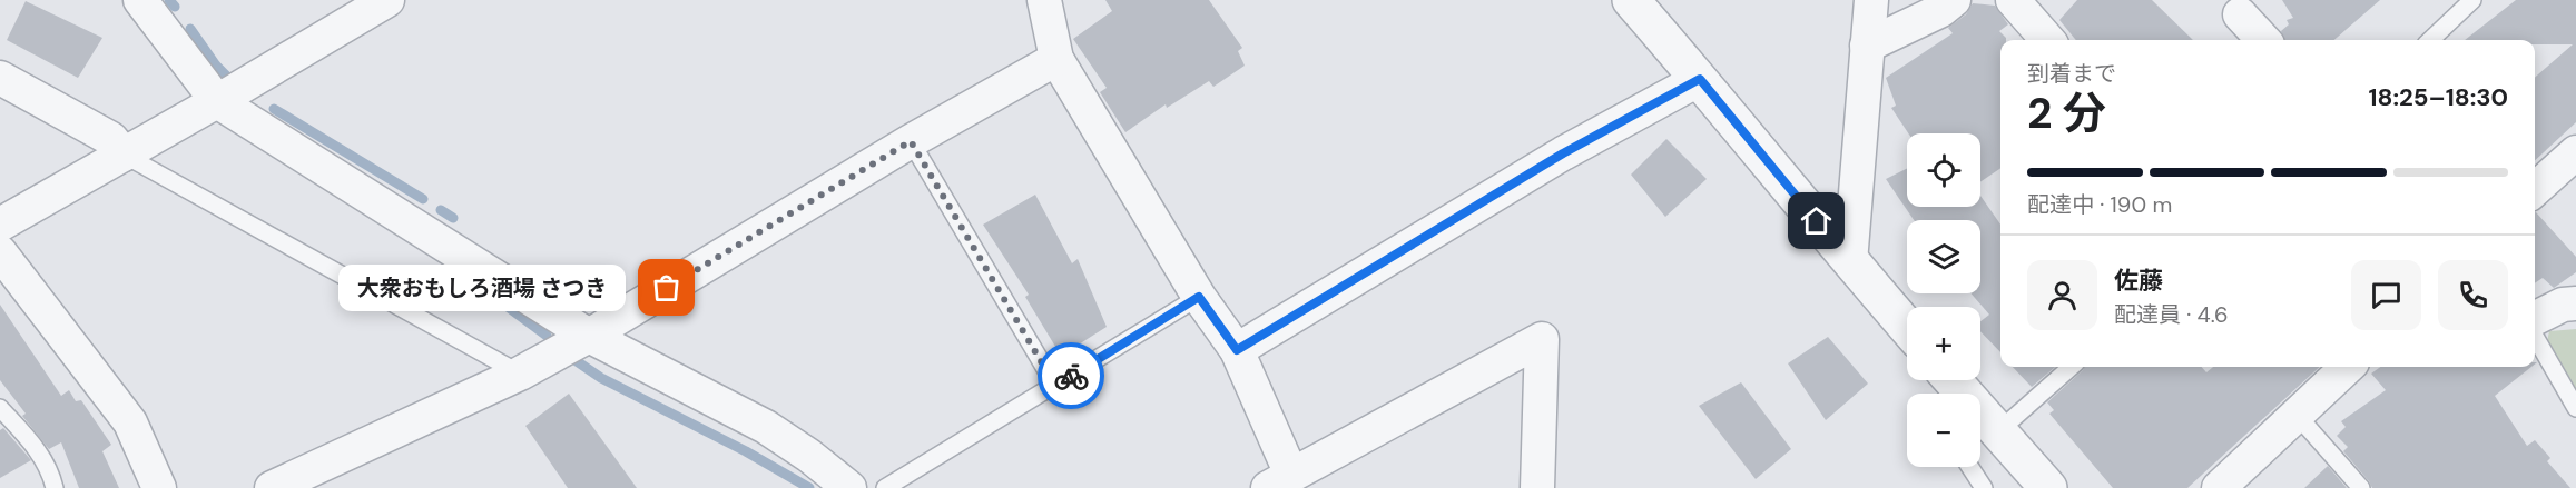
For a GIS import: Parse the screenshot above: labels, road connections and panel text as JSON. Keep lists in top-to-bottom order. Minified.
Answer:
{"places":["大衆おもしろ酒場 さつき"],"page":{"heading":["2 分","到着まで","18:25–18:30"],"panel":["佐藤","配達員 · 4.6"],"map_buttons":["+","−"],"bar":"配達中 · 190 m","bubble":"大衆おもしろ酒場 さつき"}}
